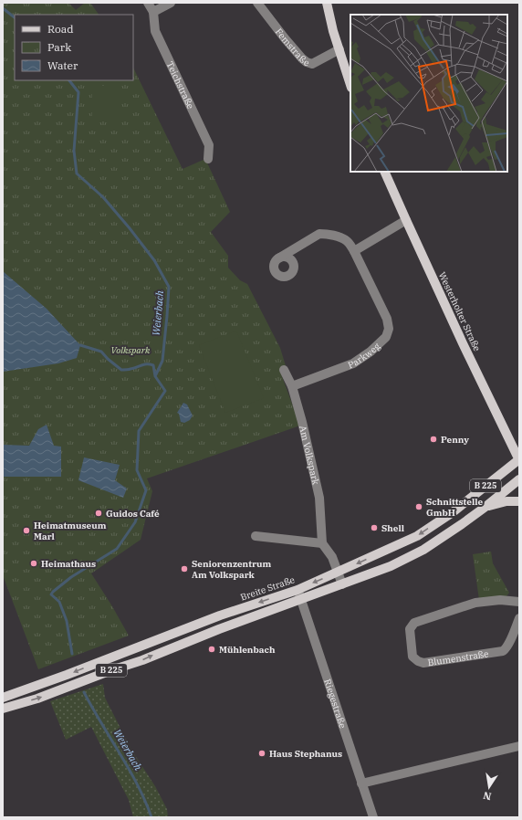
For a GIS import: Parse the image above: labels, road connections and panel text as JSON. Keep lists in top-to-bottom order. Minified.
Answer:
{"streets":{"main road":["Westerholter Straße","B 225","Breite Straße"],"street":["Femstraße","Teichstraße","Parkweg","Am Volkspark","Blumenstraße","Riegestraße"]},"crossings":[["Westerholter Straße","Breite Straße"],["Parkweg","Am Volkspark"],["B 225","Riegestraße"],["Breite Straße","Riegestraße"]],"water":["Weierbach"],"parks":["Volkspark"],"places":["Penny","Schnittstelle GmbH","Guidos Café","Shell","Heimatmuseum Marl","Heimathaus","Seniorenzentrum Am Volkspark","Mühlenbach","Haus Stephanus"],"legend":["Road","Park","Water"],"north":"bottom"}
